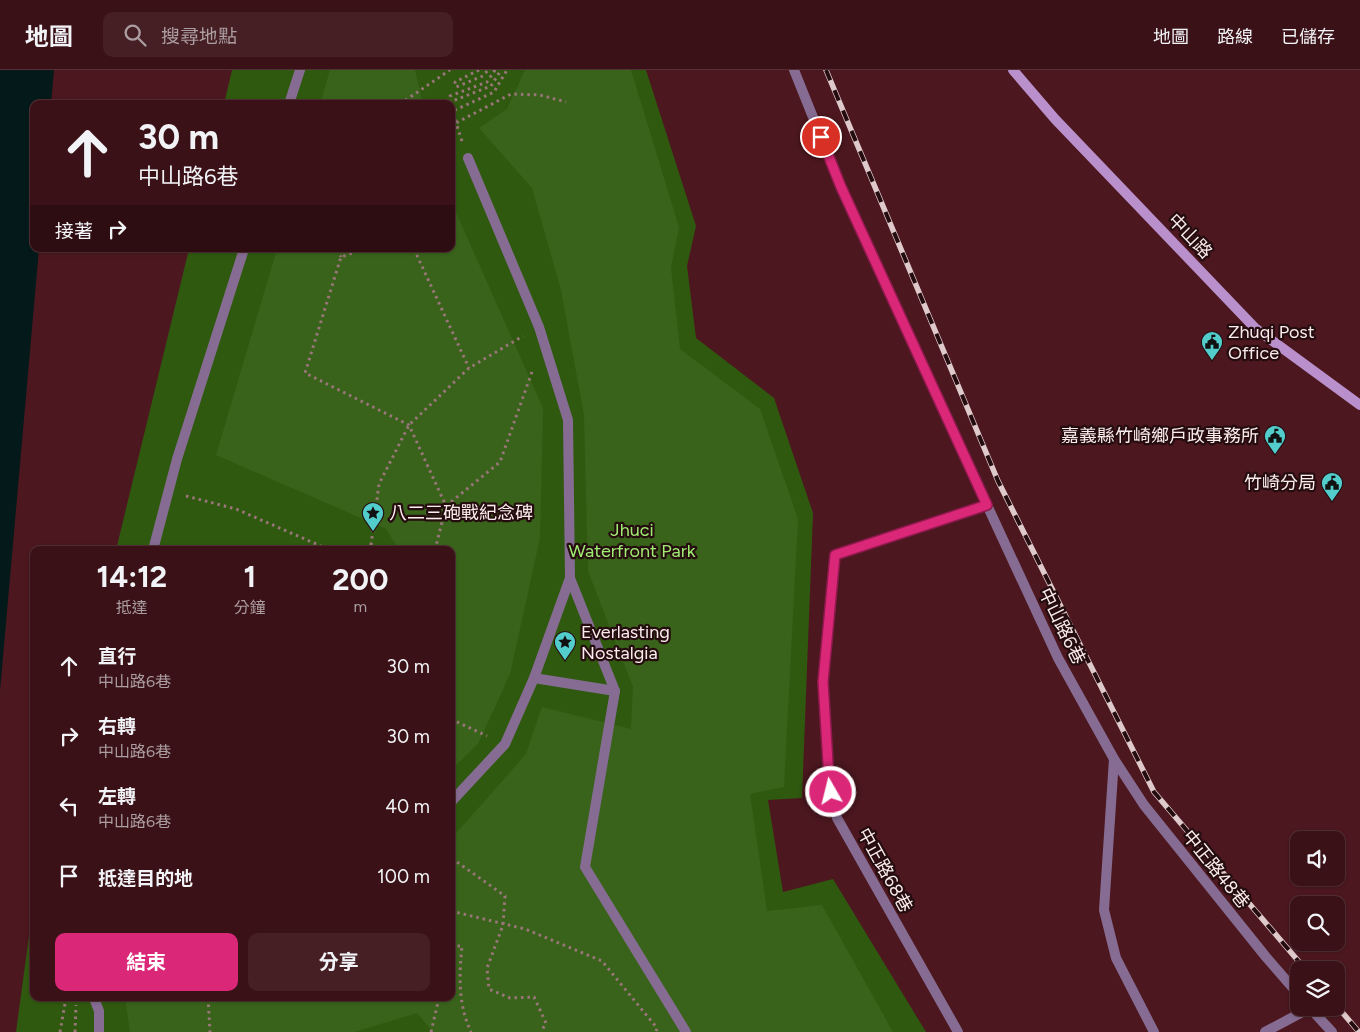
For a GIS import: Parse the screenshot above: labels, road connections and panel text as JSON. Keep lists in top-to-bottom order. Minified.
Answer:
{"streets":{"street":["中山路","中山路6巷","中正路48巷","中正路68巷"]},"crossings":[["中山路6巷","中正路48巷"],["中山路6巷","中正路68巷"]],"parks":["Jhuci Waterfront Park"],"places":{"public building":["Zhuqi Post Office","嘉義縣竹崎鄉戶政事務所","竹崎分局"],"place":["八二三砲戰紀念碑","Everlasting Nostalgia"]},"page":{"header":"地圖","search":"搜尋地點","nav":["地圖","路線","已儲存"],"turn":["30 m","中山路6巷"],"then":"接著","eta":["14:12","抵達","1","分鐘","200","m"],"list":[{"name":"直行","note":"中山路6巷","value":"30 m"},{"name":"右轉","note":"中山路6巷","value":"30 m"},{"name":"左轉","note":"中山路6巷","value":"40 m"},{"name":"抵達目的地","value":"100 m"}],"buttons":["結束","分享"]}}
